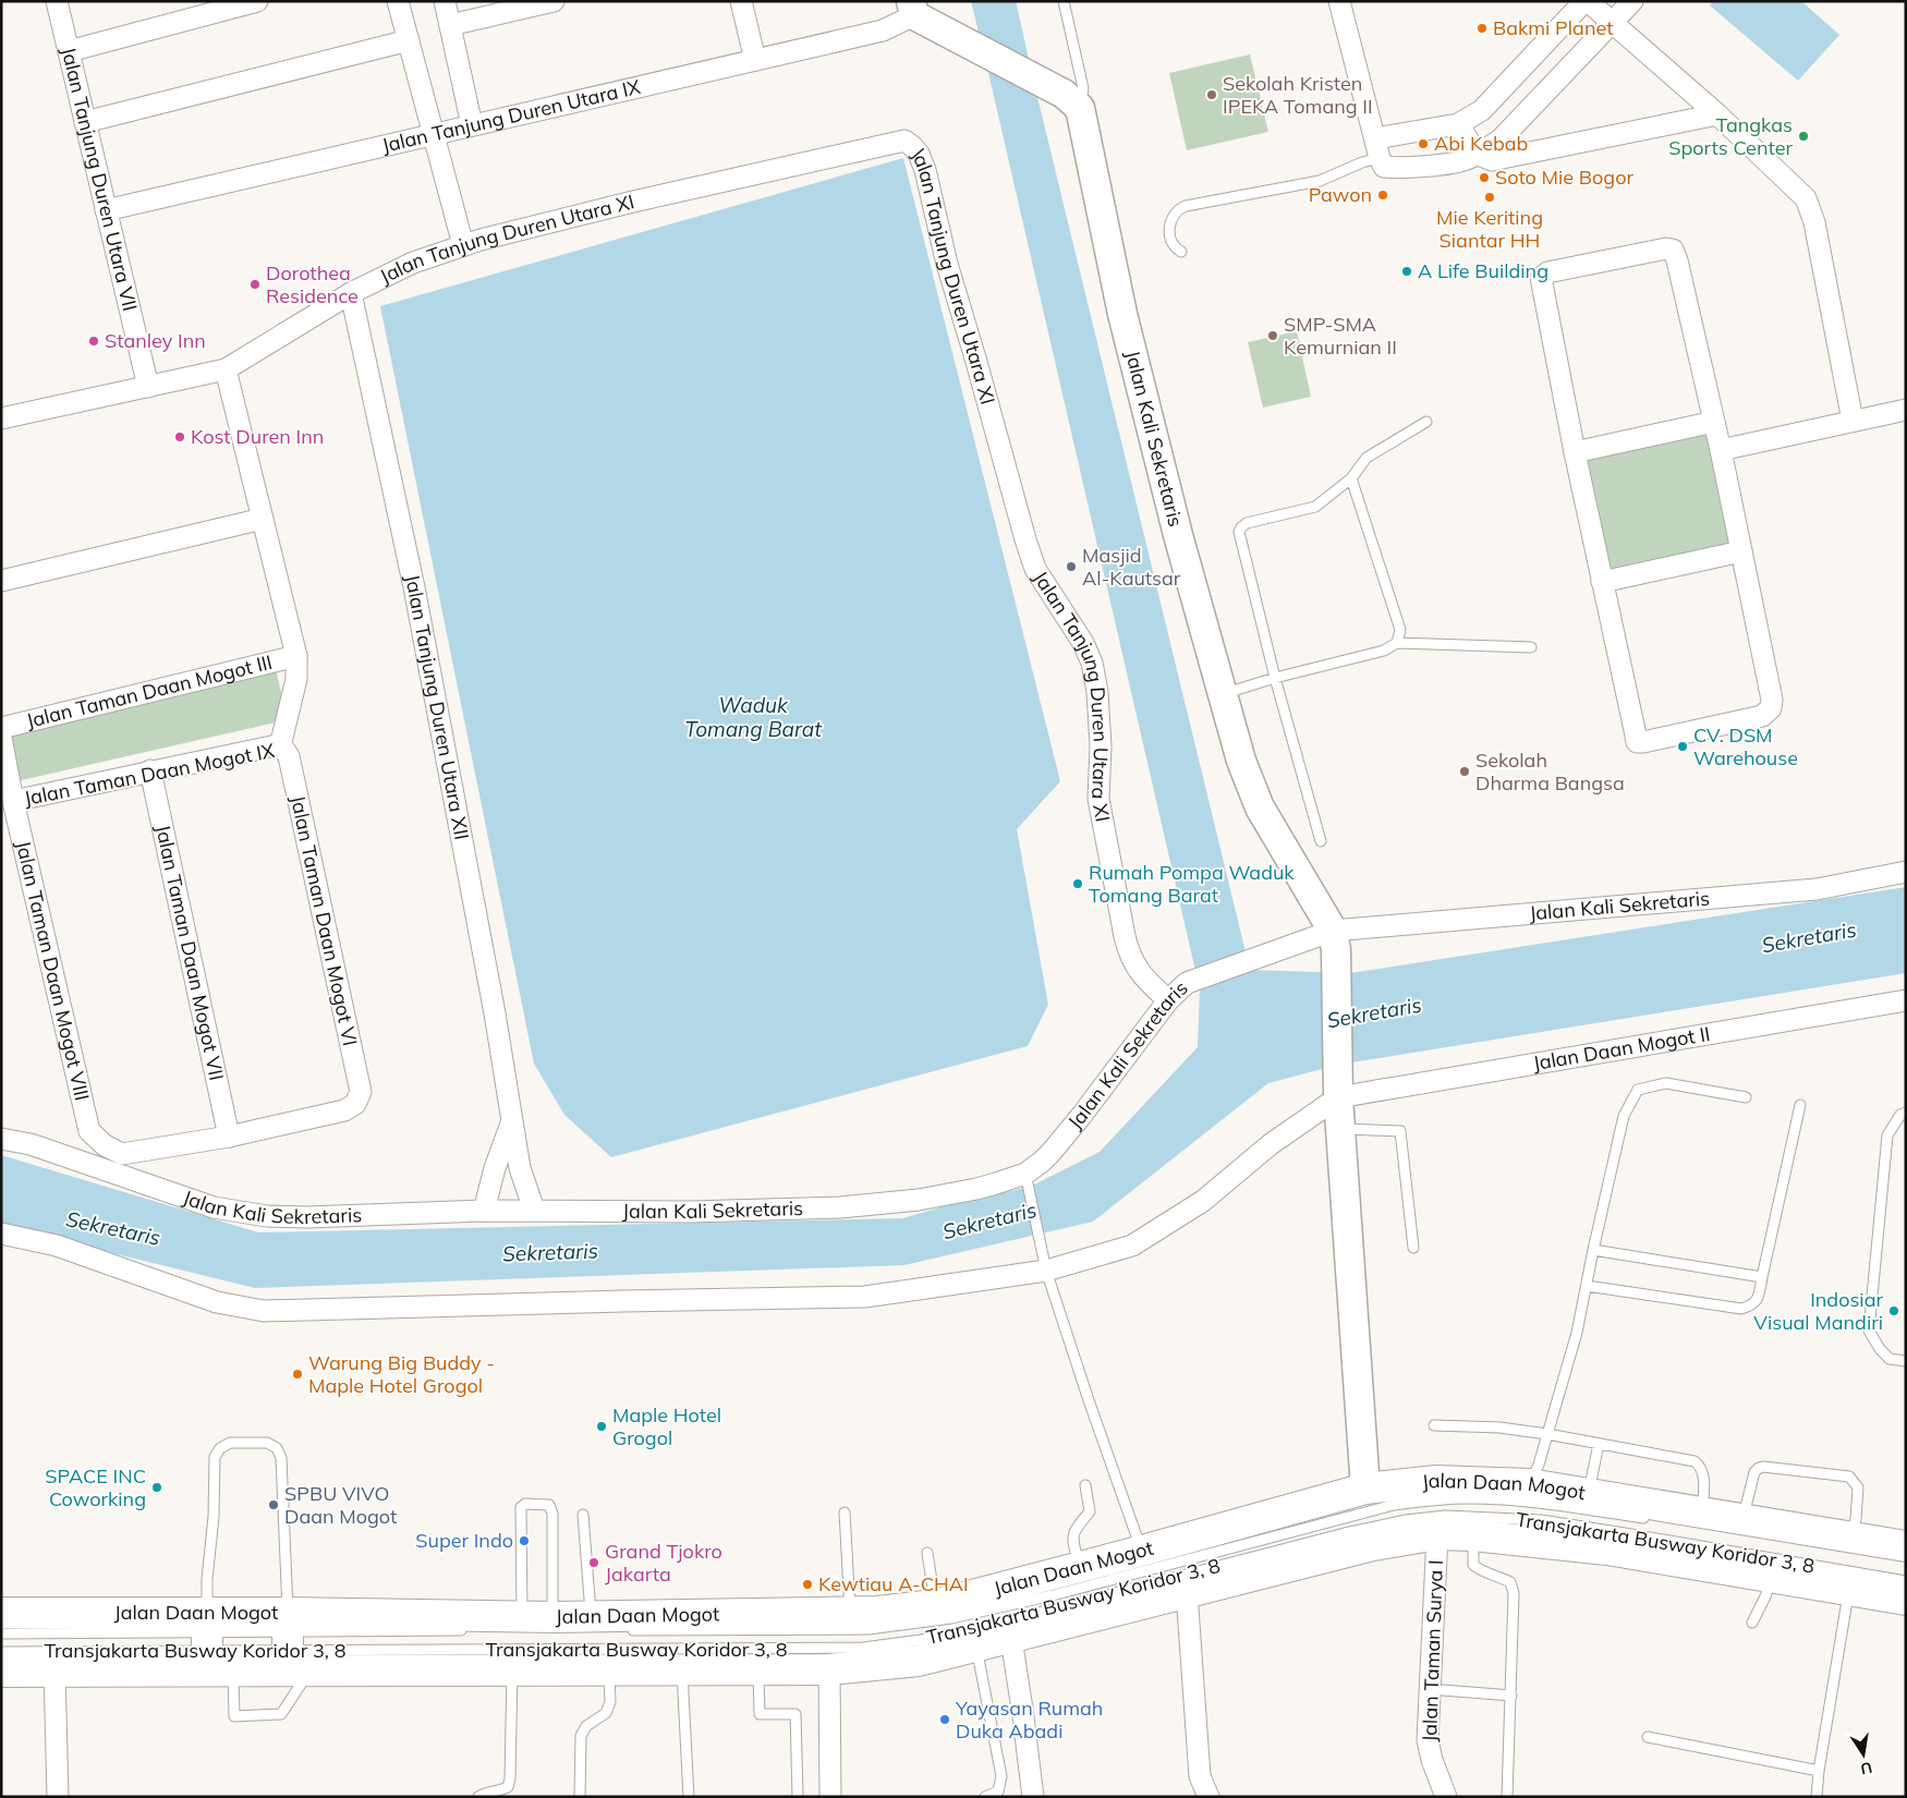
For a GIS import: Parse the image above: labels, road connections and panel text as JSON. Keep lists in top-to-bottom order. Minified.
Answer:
{"streets":{"highway":["Jalan Daan Mogot"],"street":["Jalan Tanjung Duren Utara IX","Jalan Tanjung Duren Utara VII","Jalan Tanjung Duren Utara XI","Jalan Kali Sekretaris","Jalan Taman Daan Mogot III","Jalan Tanjung Duren Utara XII","Jalan Taman Daan Mogot IX","Jalan Taman Daan Mogot VI","Jalan Taman Daan Mogot VII","Jalan Taman Daan Mogot VIII","Jalan Daan Mogot II","Jalan Taman Surya I"],"lane":["Transjakarta Busway Koridor 3, 8"]},"crossings":[["Jalan Tanjung Duren Utara IX","Jalan Tanjung Duren Utara VII"],["Jalan Tanjung Duren Utara VII","Jalan Tanjung Duren Utara XI"],["Jalan Tanjung Duren Utara XI","Jalan Kali Sekretaris"],["Jalan Tanjung Duren Utara XI","Jalan Tanjung Duren Utara XII"],["Jalan Kali Sekretaris","Jalan Tanjung Duren Utara XII"],["Jalan Taman Daan Mogot IX","Jalan Taman Daan Mogot VI"],["Jalan Taman Daan Mogot IX","Jalan Taman Daan Mogot VII"],["Jalan Taman Daan Mogot IX","Jalan Taman Daan Mogot VIII"],["Jalan Taman Daan Mogot VI","Jalan Taman Daan Mogot VII"],["Jalan Taman Daan Mogot VI","Jalan Taman Daan Mogot VIII"],["Jalan Taman Daan Mogot VII","Jalan Taman Daan Mogot VIII"],["Jalan Daan Mogot","Transjakarta Busway Koridor 3, 8"],["Jalan Daan Mogot","Jalan Taman Surya I"]],"water":["Waduk Tomang Barat","Sekretaris"],"places":["Bakmi Planet","Sekolah Kristen IPEKA Tomang II","Tangkas Sports Center","Abi Kebab","Soto Mie Bogor","Pawon","Mie Keriting Siantar HH","A Life Building","Dorothea Residence","SMP-SMA Kemurnian II","Stanley Inn","Kost Duren Inn","Masjid Al-Kautsar","CV. DSM Warehouse","Sekolah Dharma Bangsa","Rumah Pompa Waduk Tomang Barat","Indosiar Visual Mandiri","Warung Big Buddy - Maple Hotel Grogol","Maple Hotel Grogol","SPACE INC Coworking","SPBU VIVO Daan Mogot","Super Indo","Grand Tjokro Jakarta","Kewtiau A-CHAI","Yayasan Rumah Duka Abadi"],"north":"bottom"}
